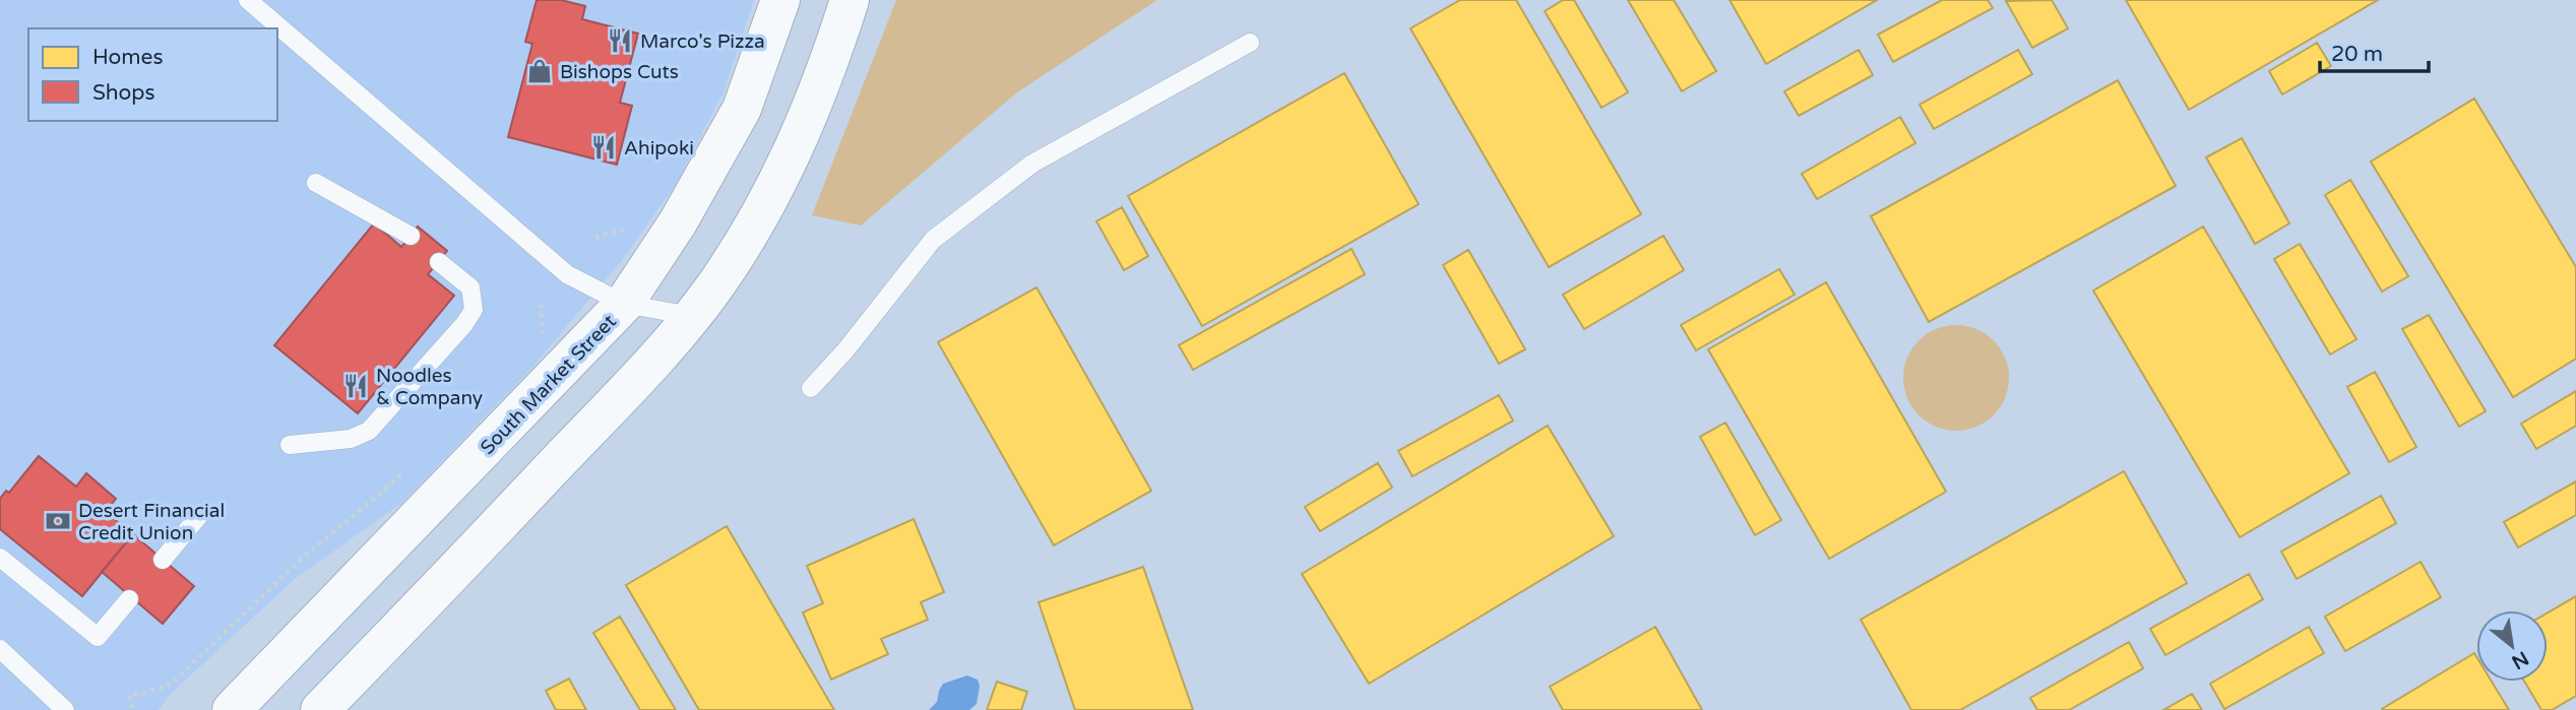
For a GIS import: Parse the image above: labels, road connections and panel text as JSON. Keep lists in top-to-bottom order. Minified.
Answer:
{"streets":{"street":["South Market Street"]},"places":{"restaurant":["Marco's Pizza","Ahipoki","Noodles & Company"],"shop":["Bishops Cuts"],"bank":["Desert Financial Credit Union"]},"legend":["Homes","Shops"],"scale_bar":"20 m","north":"bottom right"}
